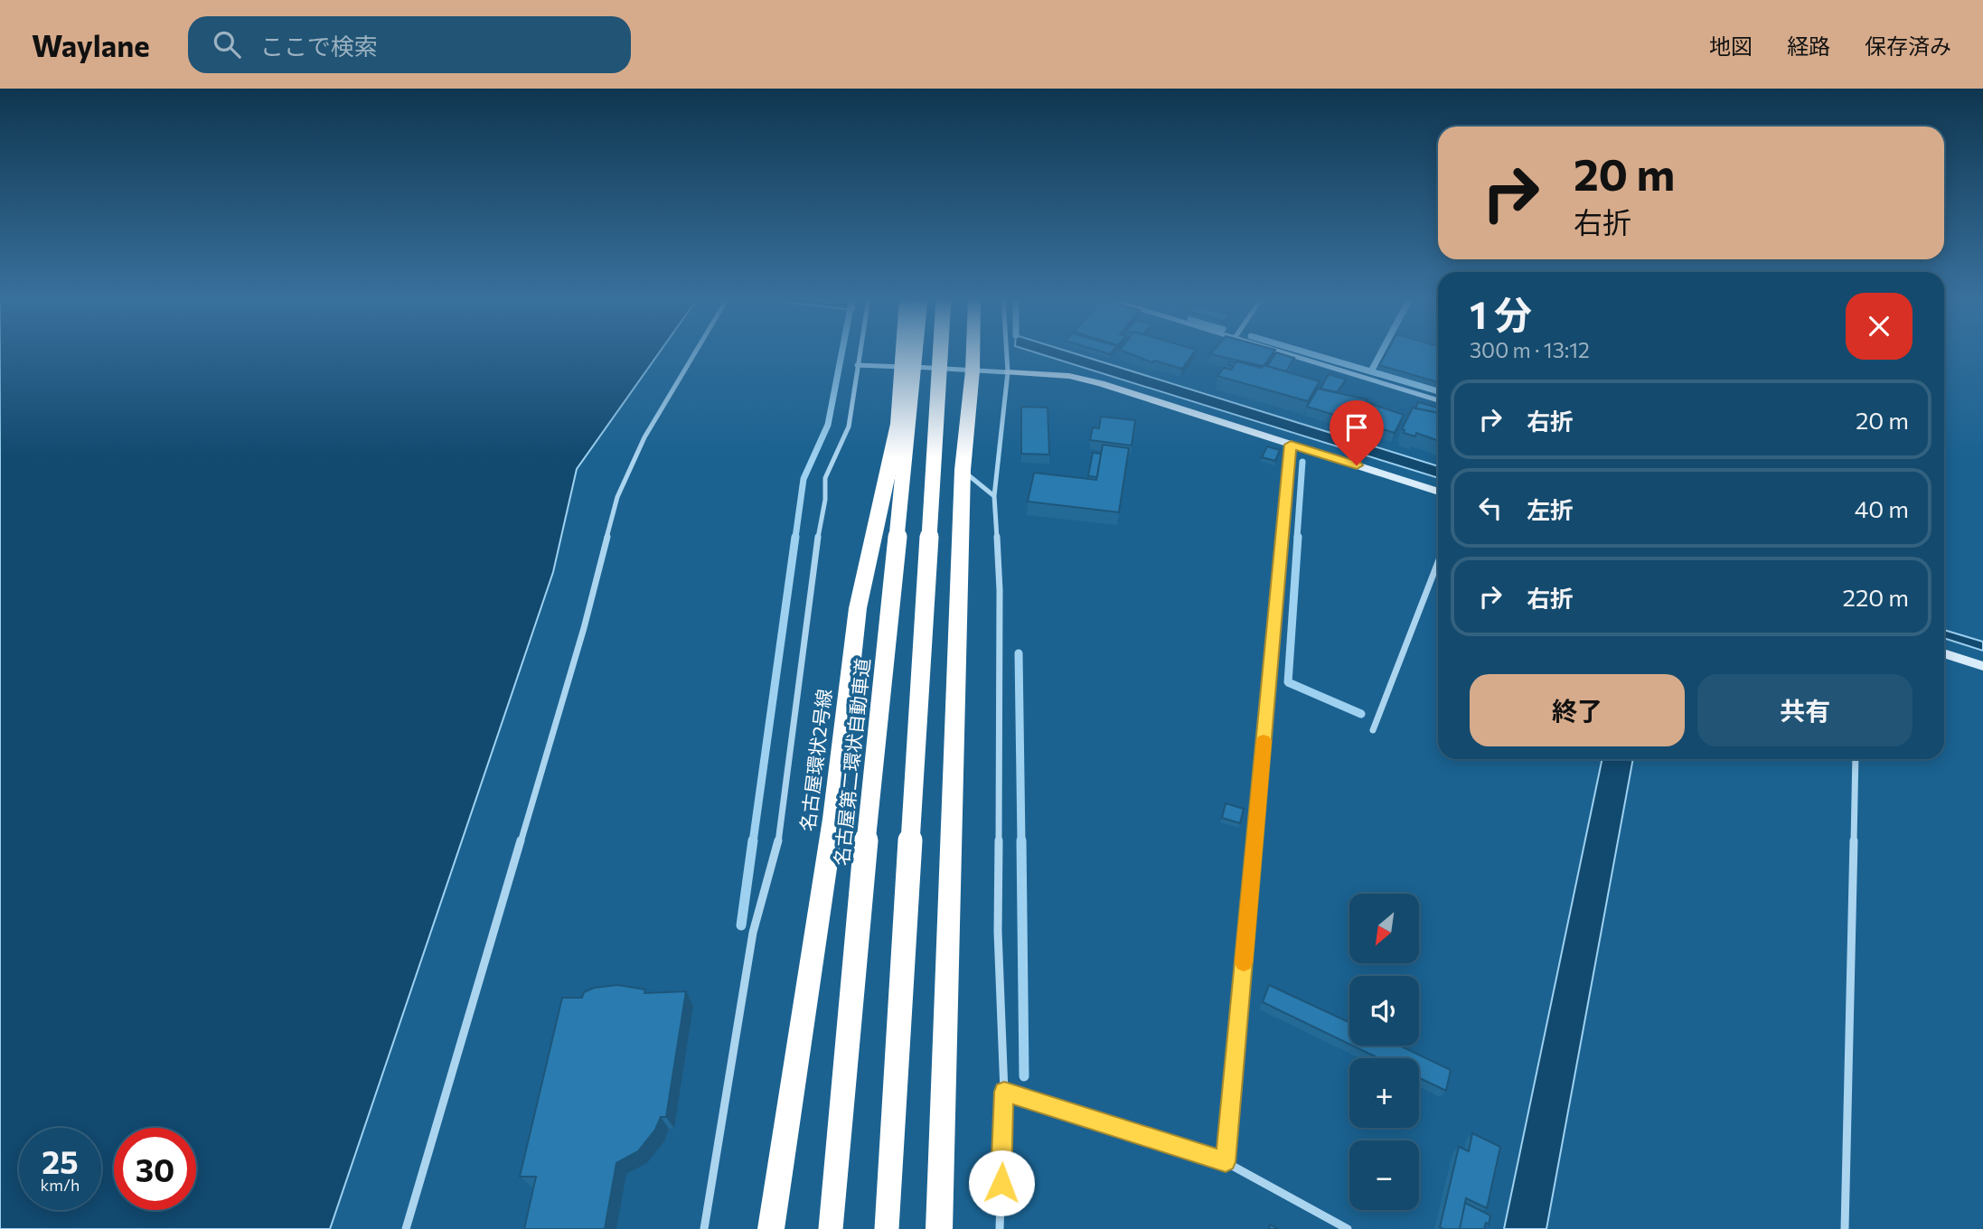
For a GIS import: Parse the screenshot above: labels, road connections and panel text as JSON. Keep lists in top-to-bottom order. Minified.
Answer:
{"streets":{"highway":["名古屋環状2号線","名古屋第二環状自動車道"]},"north":"bottom left","page":{"header":"Waylane","search":"ここで検索","nav":["地図","経路","保存済み"],"turn":["20 m","右折"],"heading":["1 分","300 m · 13:12"],"list":[{"name":"右折","value":"20 m"},{"name":"左折","value":"40 m"},{"name":"右折","value":"220 m"}],"buttons":["終了","共有"],"map_buttons":["+","−"],"speed":"25 km/h","limit":"30"}}
